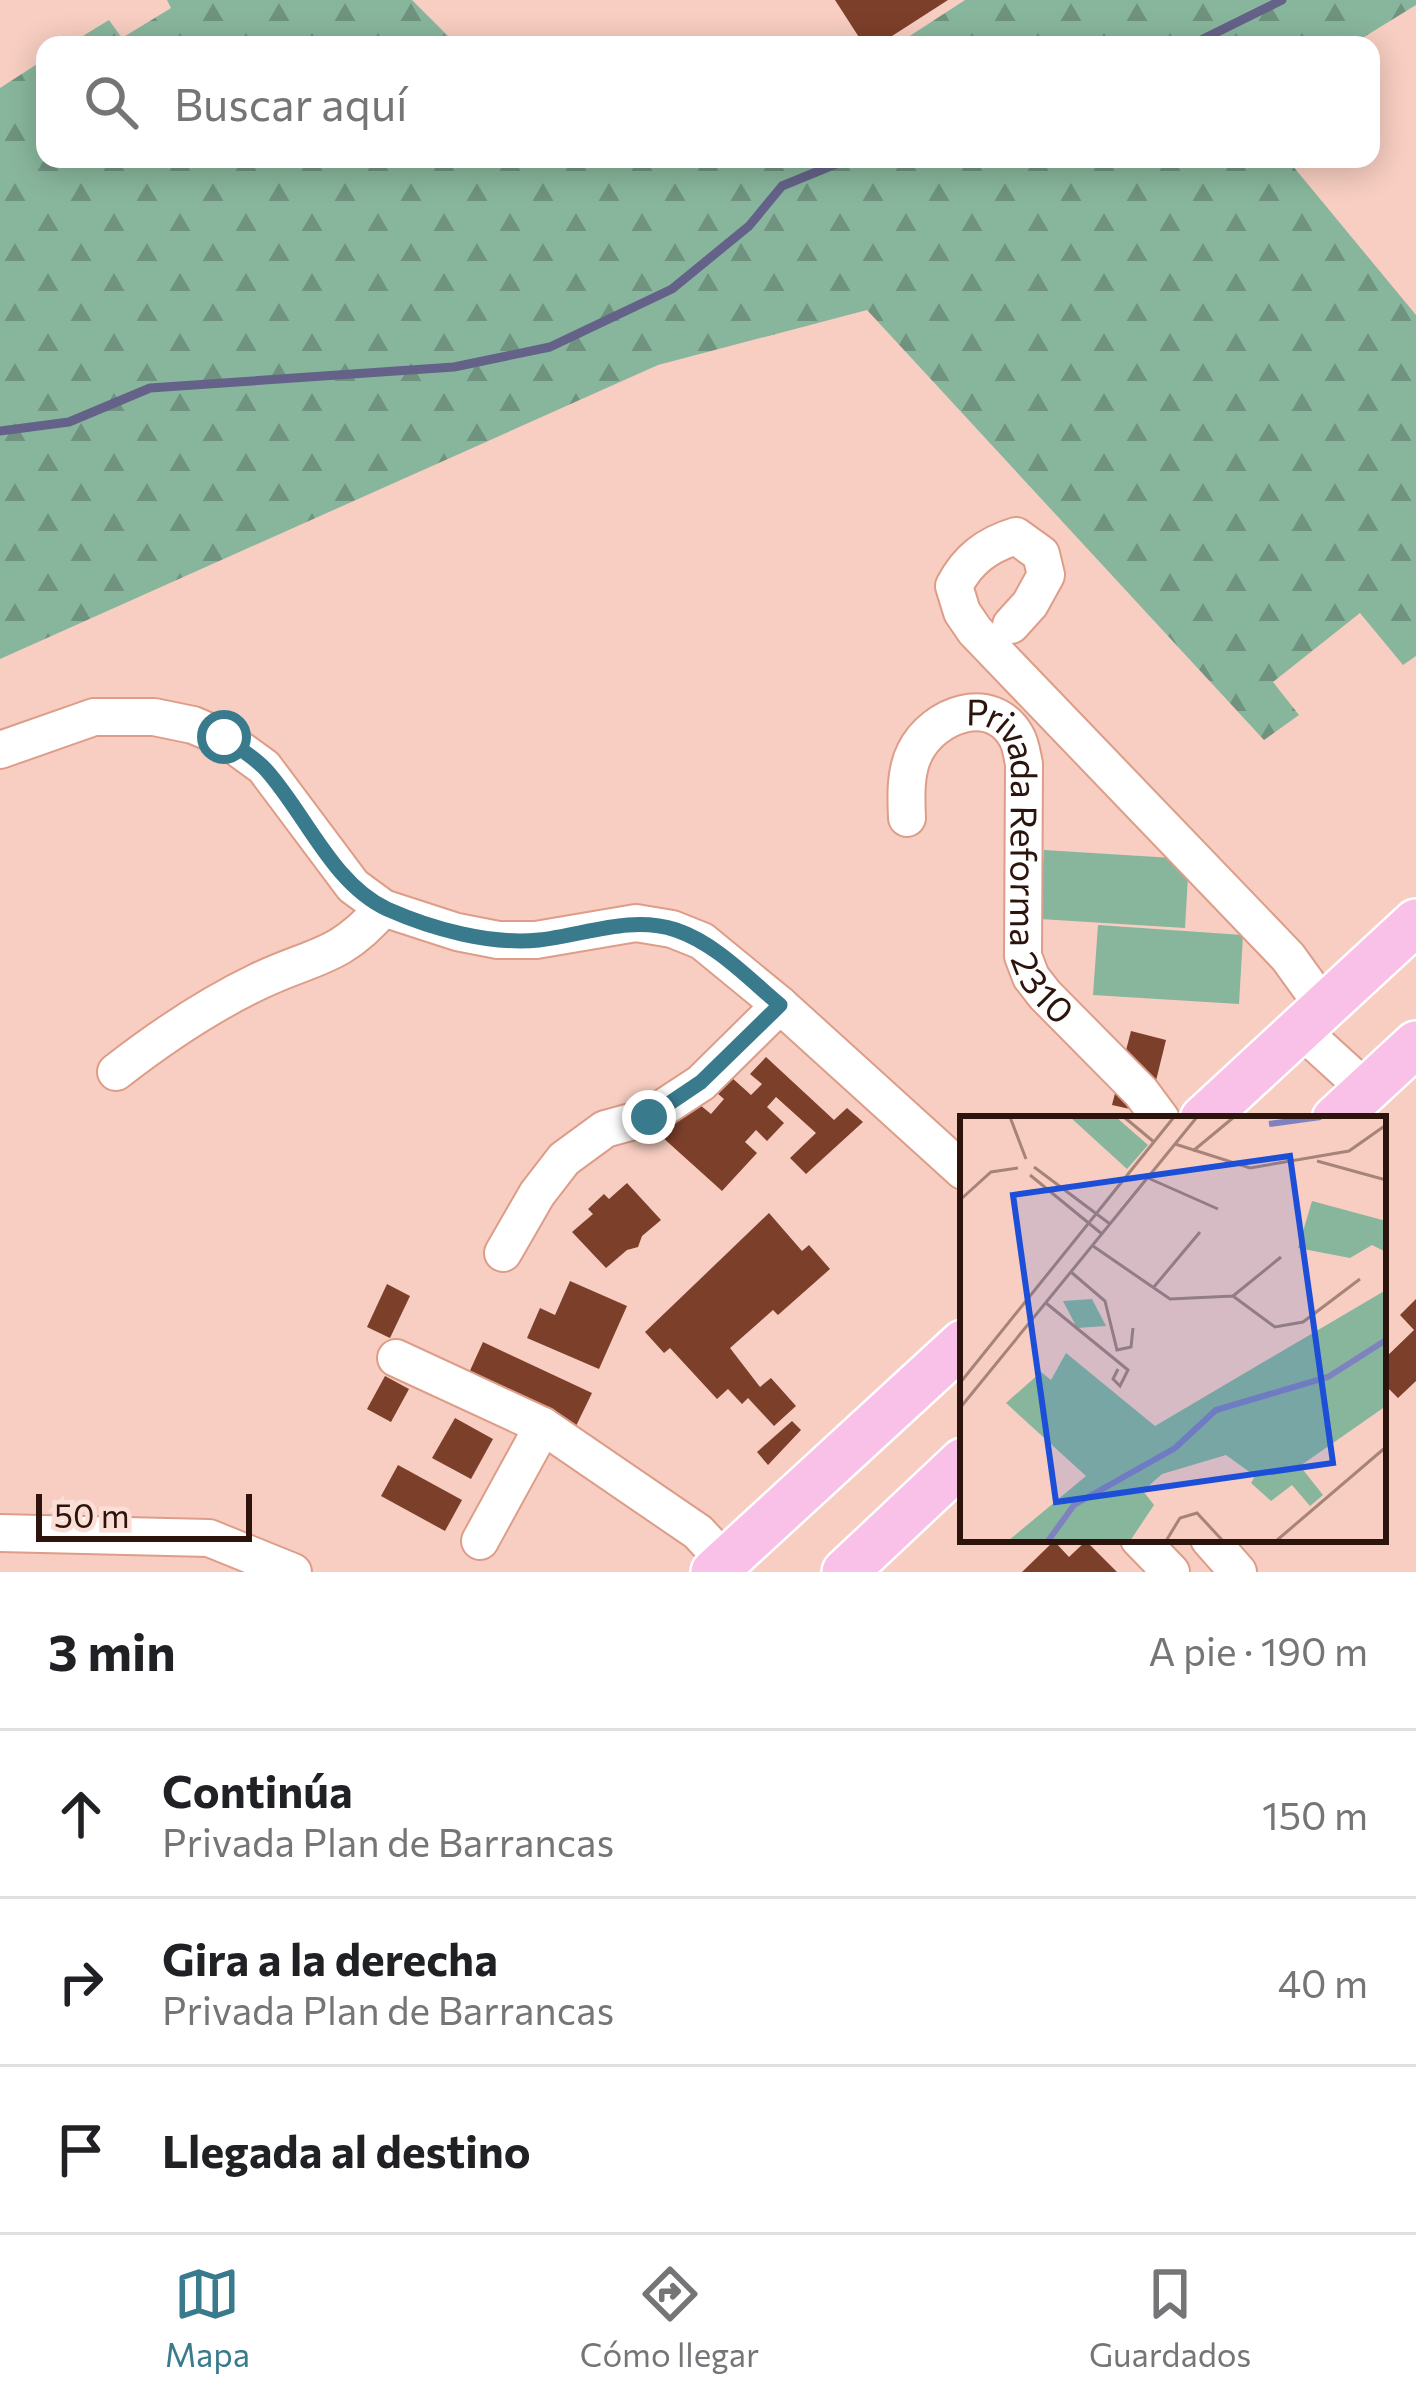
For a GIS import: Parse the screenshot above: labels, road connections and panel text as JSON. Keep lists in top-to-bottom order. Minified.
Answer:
{"streets":{"street":["Privada Reforma 2310"]},"scale_bar":"50 m","page":{"search":"Buscar aquí","scale":"50 m","heading":["3 min","A pie · 190 m"],"list":[["Continúa","Privada Plan de Barrancas","150 m"],["Gira a la derecha","Privada Plan de Barrancas","40 m"],"Llegada al destino"],"nav":["Mapa","Cómo llegar","Guardados"]}}
